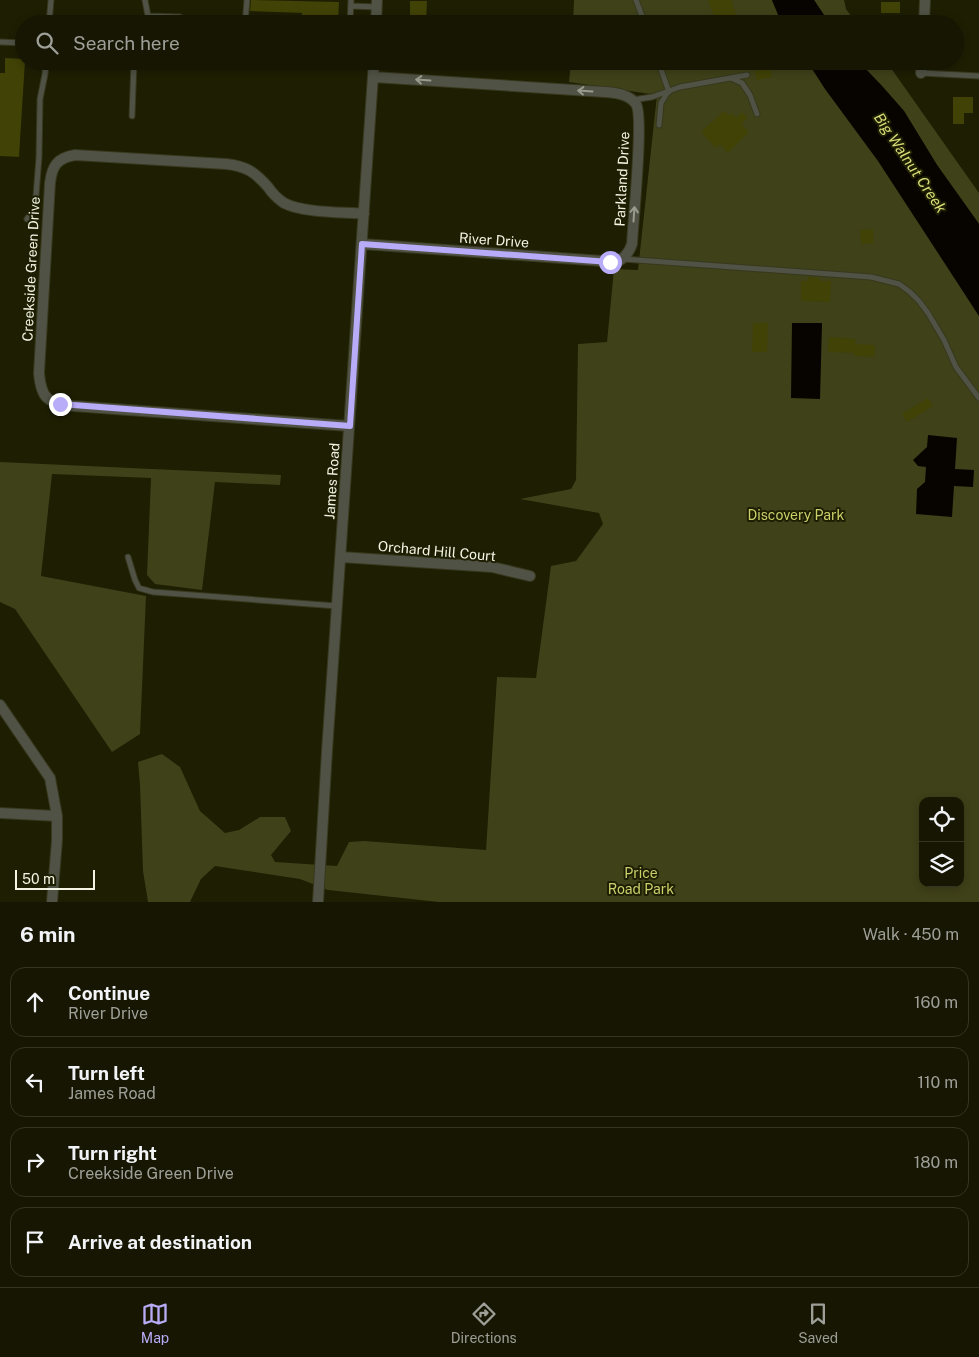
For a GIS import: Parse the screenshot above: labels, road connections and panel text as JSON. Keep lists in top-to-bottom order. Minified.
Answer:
{"streets":{"street":["Parkland Drive","River Drive","Creekside Green Drive","James Road","Orchard Hill Court"]},"crossings":[["Parkland Drive","River Drive"],["River Drive","James Road"],["Creekside Green Drive","James Road"],["James Road","Orchard Hill Court"]],"one_way":["Parkland Drive"],"water":["Big Walnut Creek"],"parks":["Discovery Park","Price Road Park"],"scale_bar":"50 m","page":{"search":"Search here","scale":"50 m","heading":["6 min","Walk · 450 m"],"list":[["Continue","River Drive","160 m"],["Turn left","James Road","110 m"],["Turn right","Creekside Green Drive","180 m"],"Arrive at destination"],"nav":["Map","Directions","Saved"]}}
